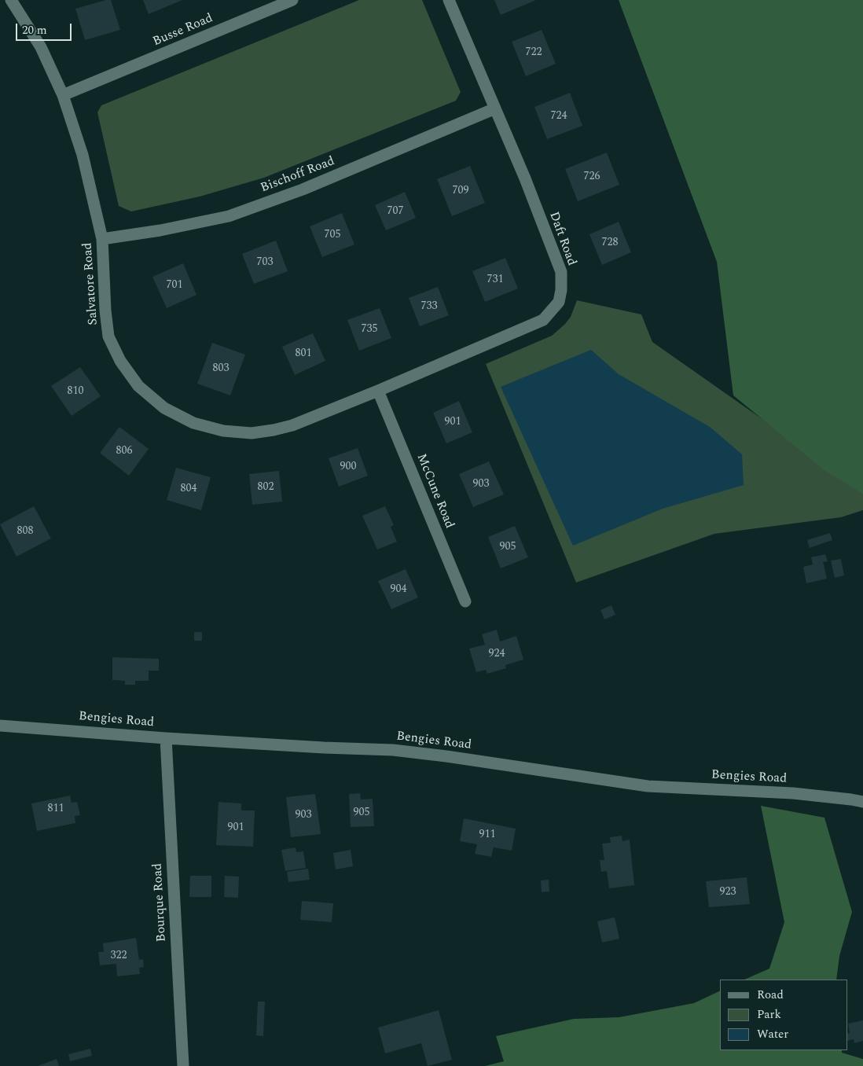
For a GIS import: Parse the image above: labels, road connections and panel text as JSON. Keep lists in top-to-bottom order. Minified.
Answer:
{"streets":{"street":["Busse Road","Bischoff Road","Daft Road","Salvatore Road","McCune Road","Bengies Road","Bourque Road"]},"crossings":[["Busse Road","Salvatore Road"],["Bischoff Road","Daft Road"],["Bischoff Road","Salvatore Road"],["Daft Road","Salvatore Road"],["Daft Road","McCune Road"],["Salvatore Road","McCune Road"],["Bengies Road","Bourque Road"]],"house_numbers":["722","724","726","709","707","705","728","703","731","701","733","735","801","803","810","901","806","900","903","802","804","808","905","904","924","811","905","903","901","911","923","322"],"legend":["Road","Park","Water"],"scale_bar":"20 m"}
